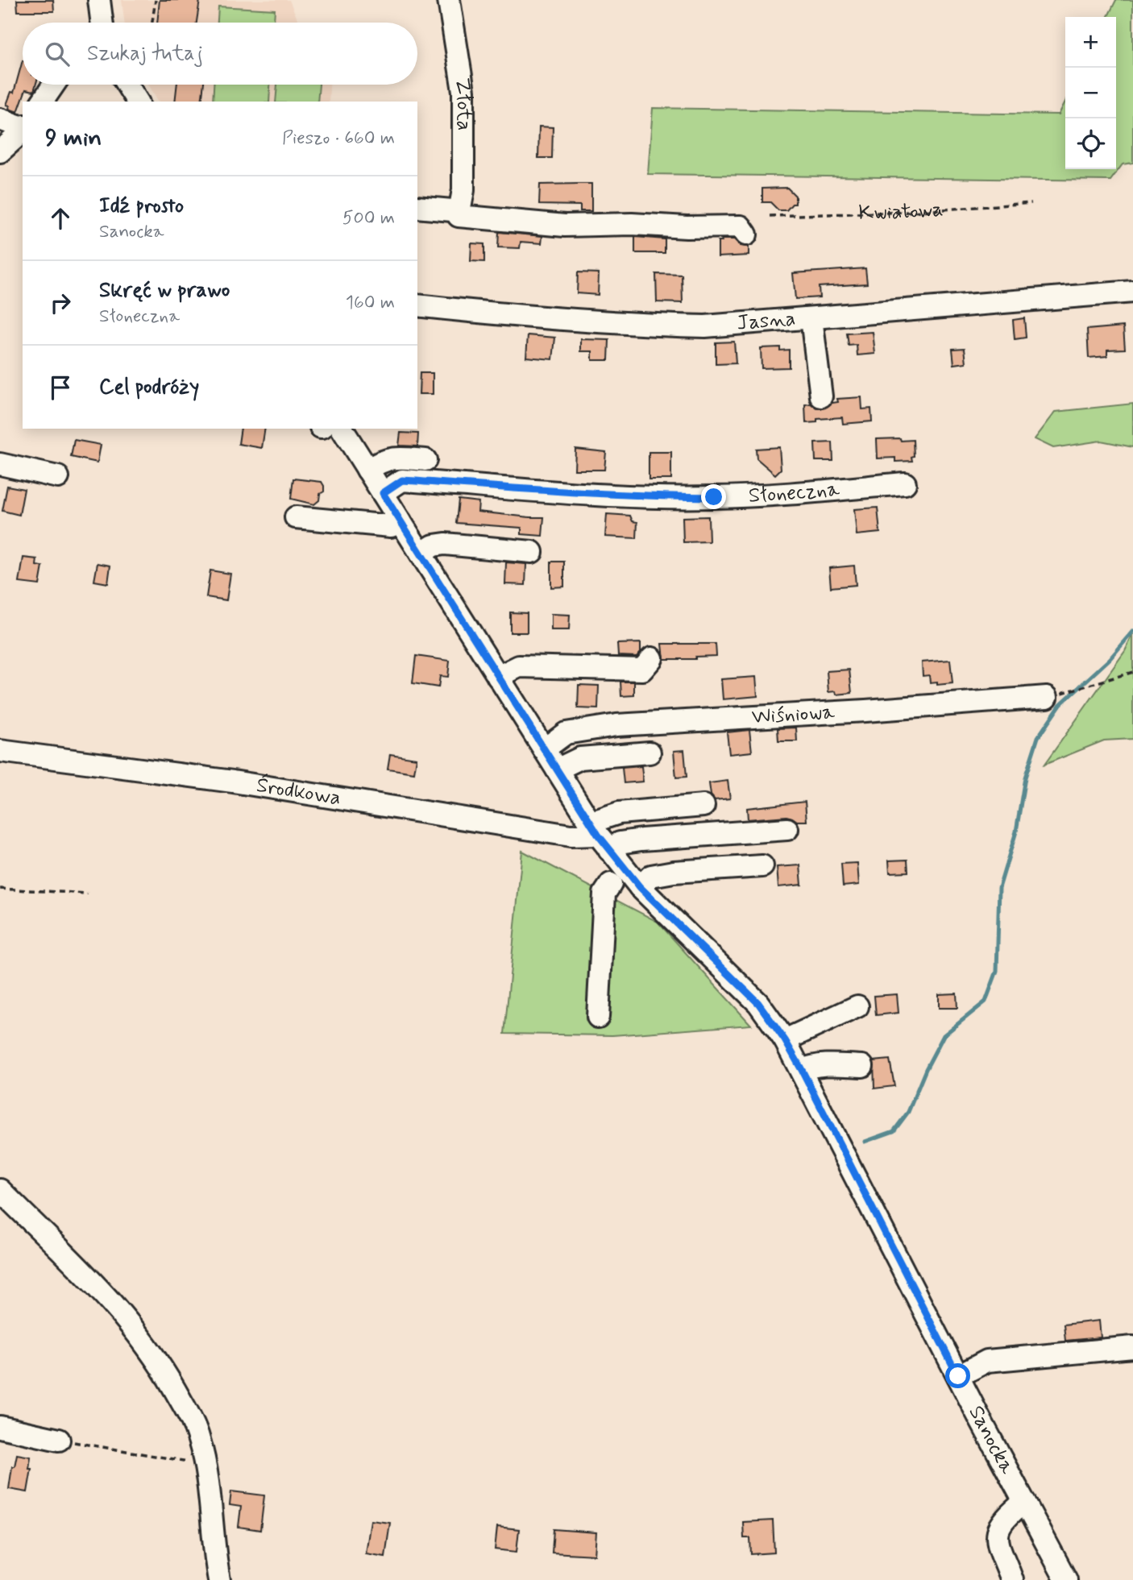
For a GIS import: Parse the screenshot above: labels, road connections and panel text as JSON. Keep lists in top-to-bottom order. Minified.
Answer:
{"streets":{"street":["Złota","Jasna","Słoneczna","Wiśniowa","Środkowa","Sanocka"],"path":["Kwiatowa"]},"crossings":[["Słoneczna","Sanocka"],["Wiśniowa","Sanocka"],["Środkowa","Sanocka"]],"page":{"map_buttons":["+","−"],"search":"Szukaj tutaj","heading":["9 min","Pieszo · 660 m"],"list":[["Idź prosto","Sanocka","500 m"],["Skręć w prawo","Słoneczna","160 m"],"Cel podróży"]}}
